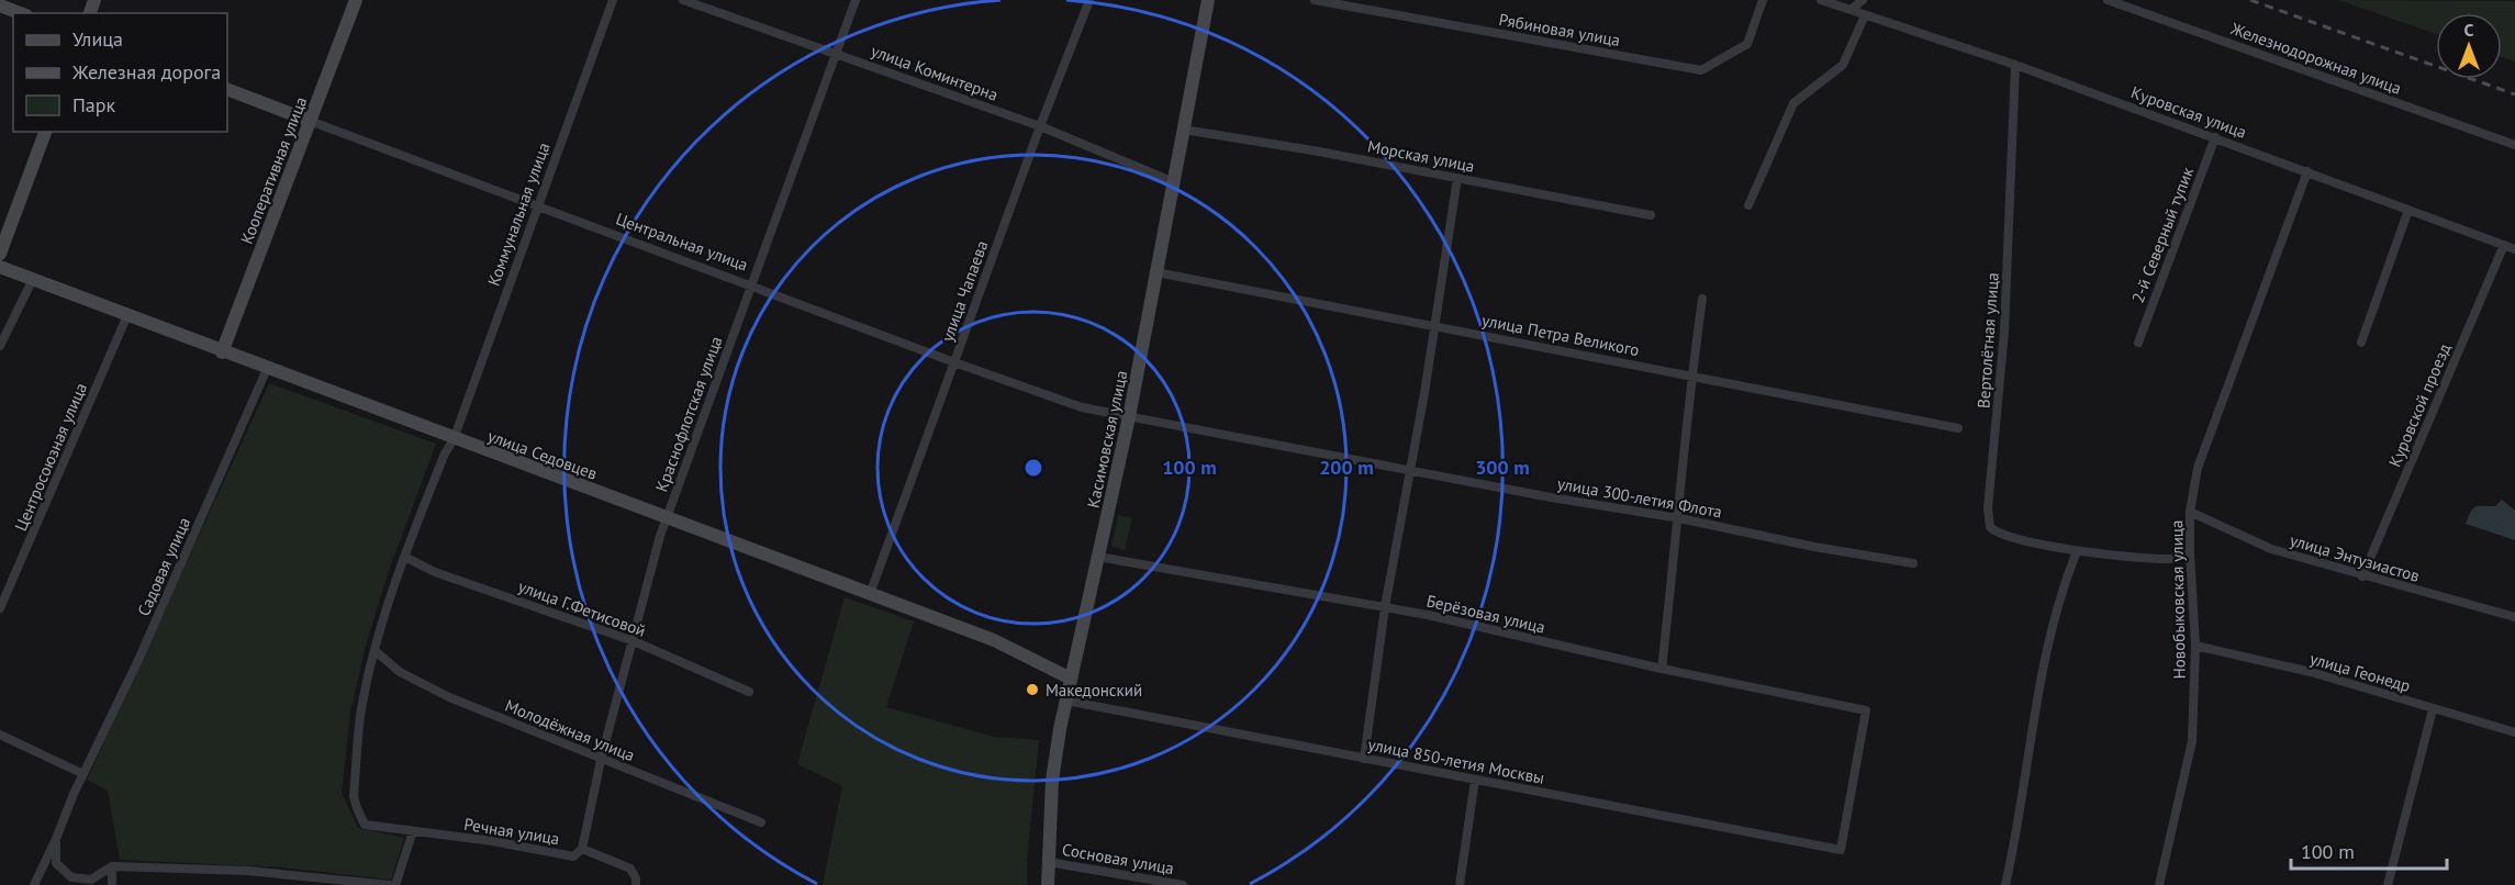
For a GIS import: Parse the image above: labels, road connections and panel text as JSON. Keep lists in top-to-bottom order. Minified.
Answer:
{"streets":{"street":["Рябиновая улица","Железнодорожная улица","улица Коминтерна","Куровская улица","Морская улица","Кооперативная улица","Коммунальная улица","2-й Северный тупик","Центральная улица","улица Чапаева","улица Петра Великого","Вертолётная улица","Куровской проезд","Краснофлотская улица","Касимовская улица","улица Седовцев","Центросоюзная улица","улица 300-летия Флота","улица Энтузиастов","Садовая улица","Новобыковская улица","улица Г.Фетисовой","Берёзовая улица","улица Геонедр","Молодёжная улица","улица 850-летия Москвы","Речная улица","Сосновая улица"]},"crossings":[["улица Коминтерна","улица Чапаева"],["улица Коминтерна","Краснофлотская улица"],["улица Коминтерна","Касимовская улица"],["Куровская улица","2-й Северный тупик"],["Куровская улица","Вертолётная улица"],["Куровская улица","Куровской проезд"],["Куровская улица","Новобыковская улица"],["Морская улица","Касимовская улица"],["Кооперативная улица","Центральная улица"],["Кооперативная улица","улица Седовцев"],["Коммунальная улица","Центральная улица"],["Коммунальная улица","улица Седовцев"],["Коммунальная улица","улица Г.Фетисовой"],["Коммунальная улица","Молодёжная улица"],["Коммунальная улица","Речная улица"],["Центральная улица","улица Чапаева"],["Центральная улица","Краснофлотская улица"],["Центральная улица","Касимовская улица"],["Центральная улица","улица 300-летия Флота"],["улица Чапаева","улица Седовцев"],["улица Петра Великого","Касимовская улица"],["Вертолётная улица","Новобыковская улица"],["Куровской проезд","улица Энтузиастов"],["Краснофлотская улица","улица Седовцев"],["Краснофлотская улица","улица Г.Фетисовой"],["Краснофлотская улица","Молодёжная улица"],["Краснофлотская улица","Речная улица"],["Касимовская улица","улица Седовцев"],["Касимовская улица","улица 300-летия Флота"],["Касимовская улица","Берёзовая улица"],["Касимовская улица","улица 850-летия Москвы"],["Касимовская улица","Сосновая улица"],["улица Седовцев","Центросоюзная улица"],["улица Седовцев","Садовая улица"],["улица Энтузиастов","Новобыковская улица"],["Новобыковская улица","улица Геонедр"],["Берёзовая улица","улица 850-летия Москвы"]],"places":["Македонский"],"legend":["Улица","Железная дорога","Парк"],"scale_bar":"100 m","north":"top","rings":["100 m","200 m","300 m"]}
